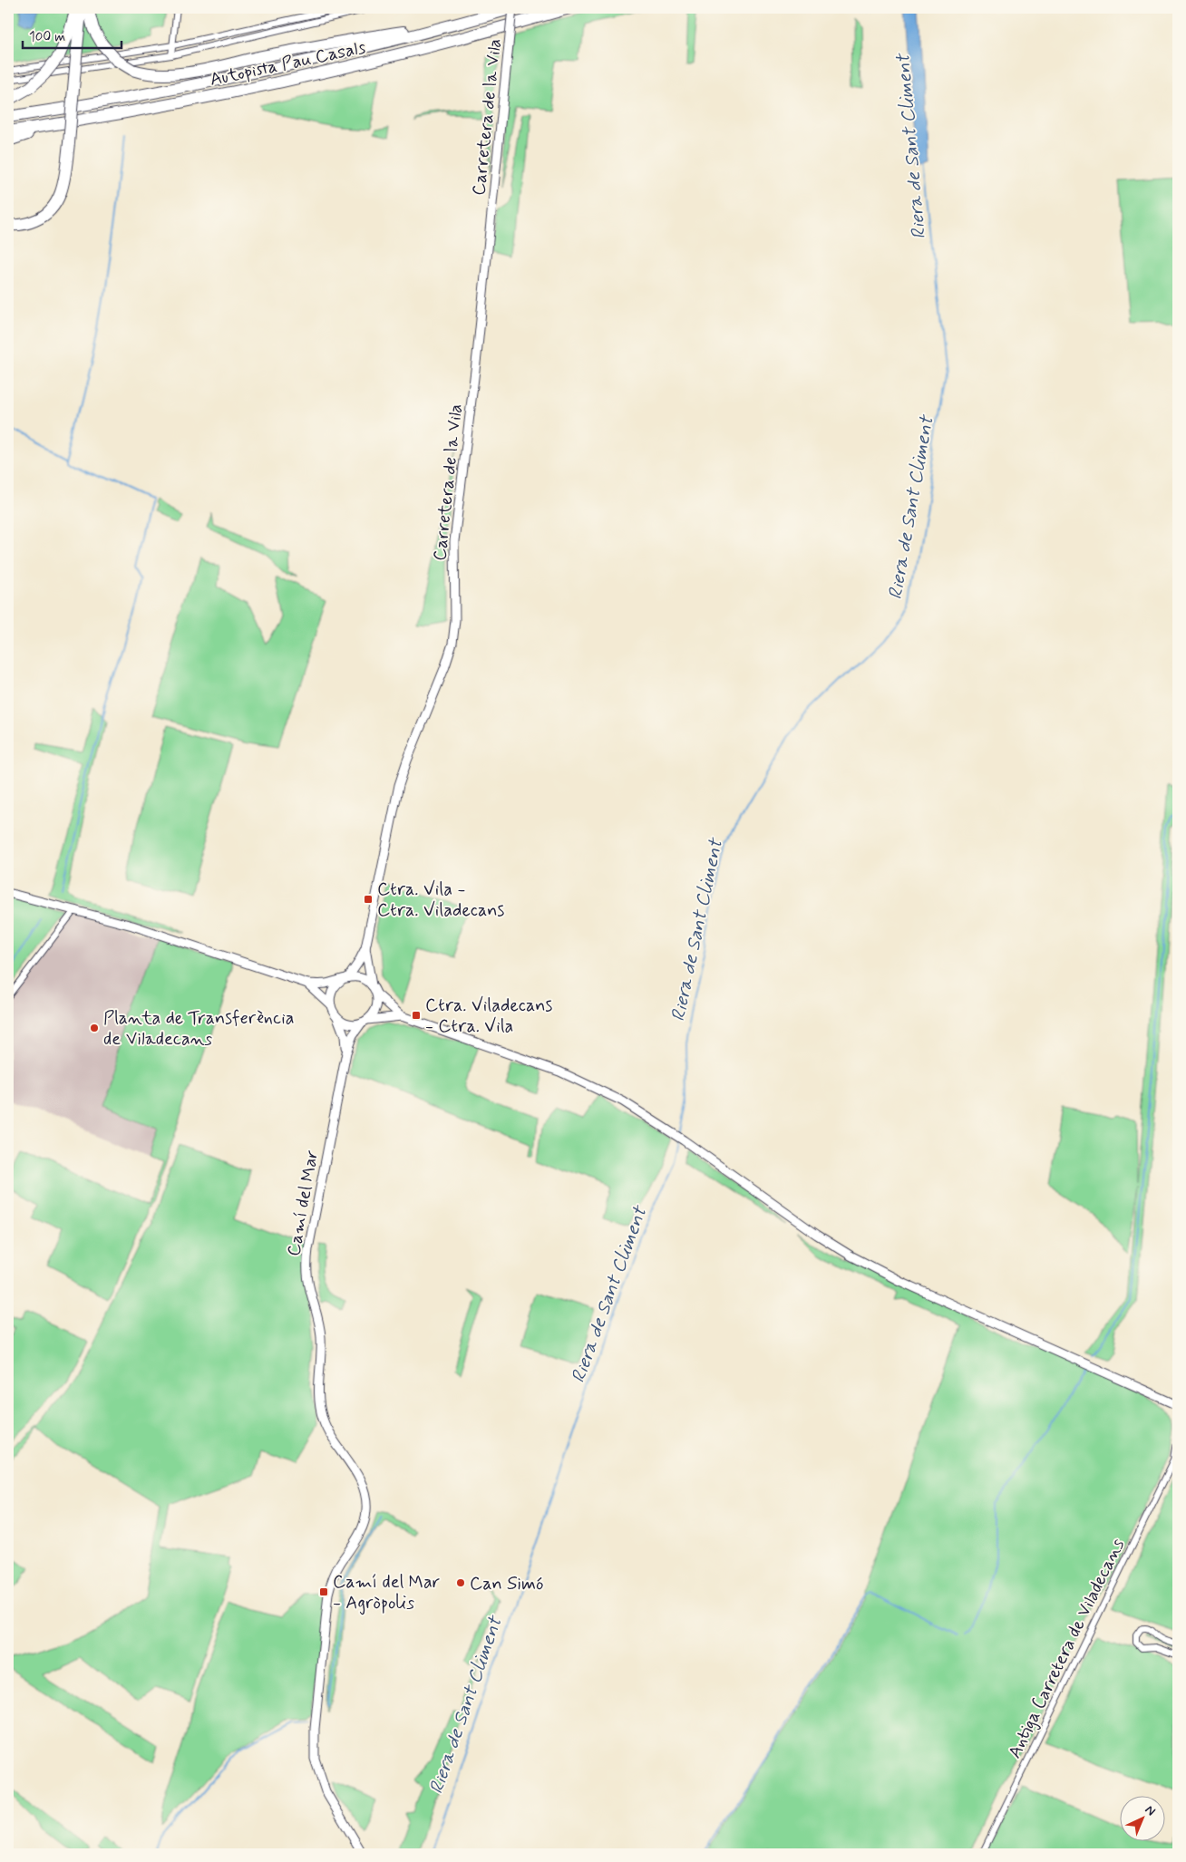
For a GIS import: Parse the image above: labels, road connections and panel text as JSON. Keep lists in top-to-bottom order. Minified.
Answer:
{"streets":{"highway":["Autopista Pau Casals"],"main road":["Carretera de la Vila","Camí del Mar"],"street":["Antiga Carretera de Viladecans"]},"crossings":[["Autopista Pau Casals","Carretera de la Vila"]],"water":["Riera de Sant Climent"],"places":{"transit":["Ctra. Vila - Ctra. Viladecans","Ctra. Viladecans - Ctra. Vila","Camí del Mar - Agròpolis"],"other":["Planta de Transferència de Viladecans","Can Simó"]},"scale_bar":"100 m","north":"top right"}
